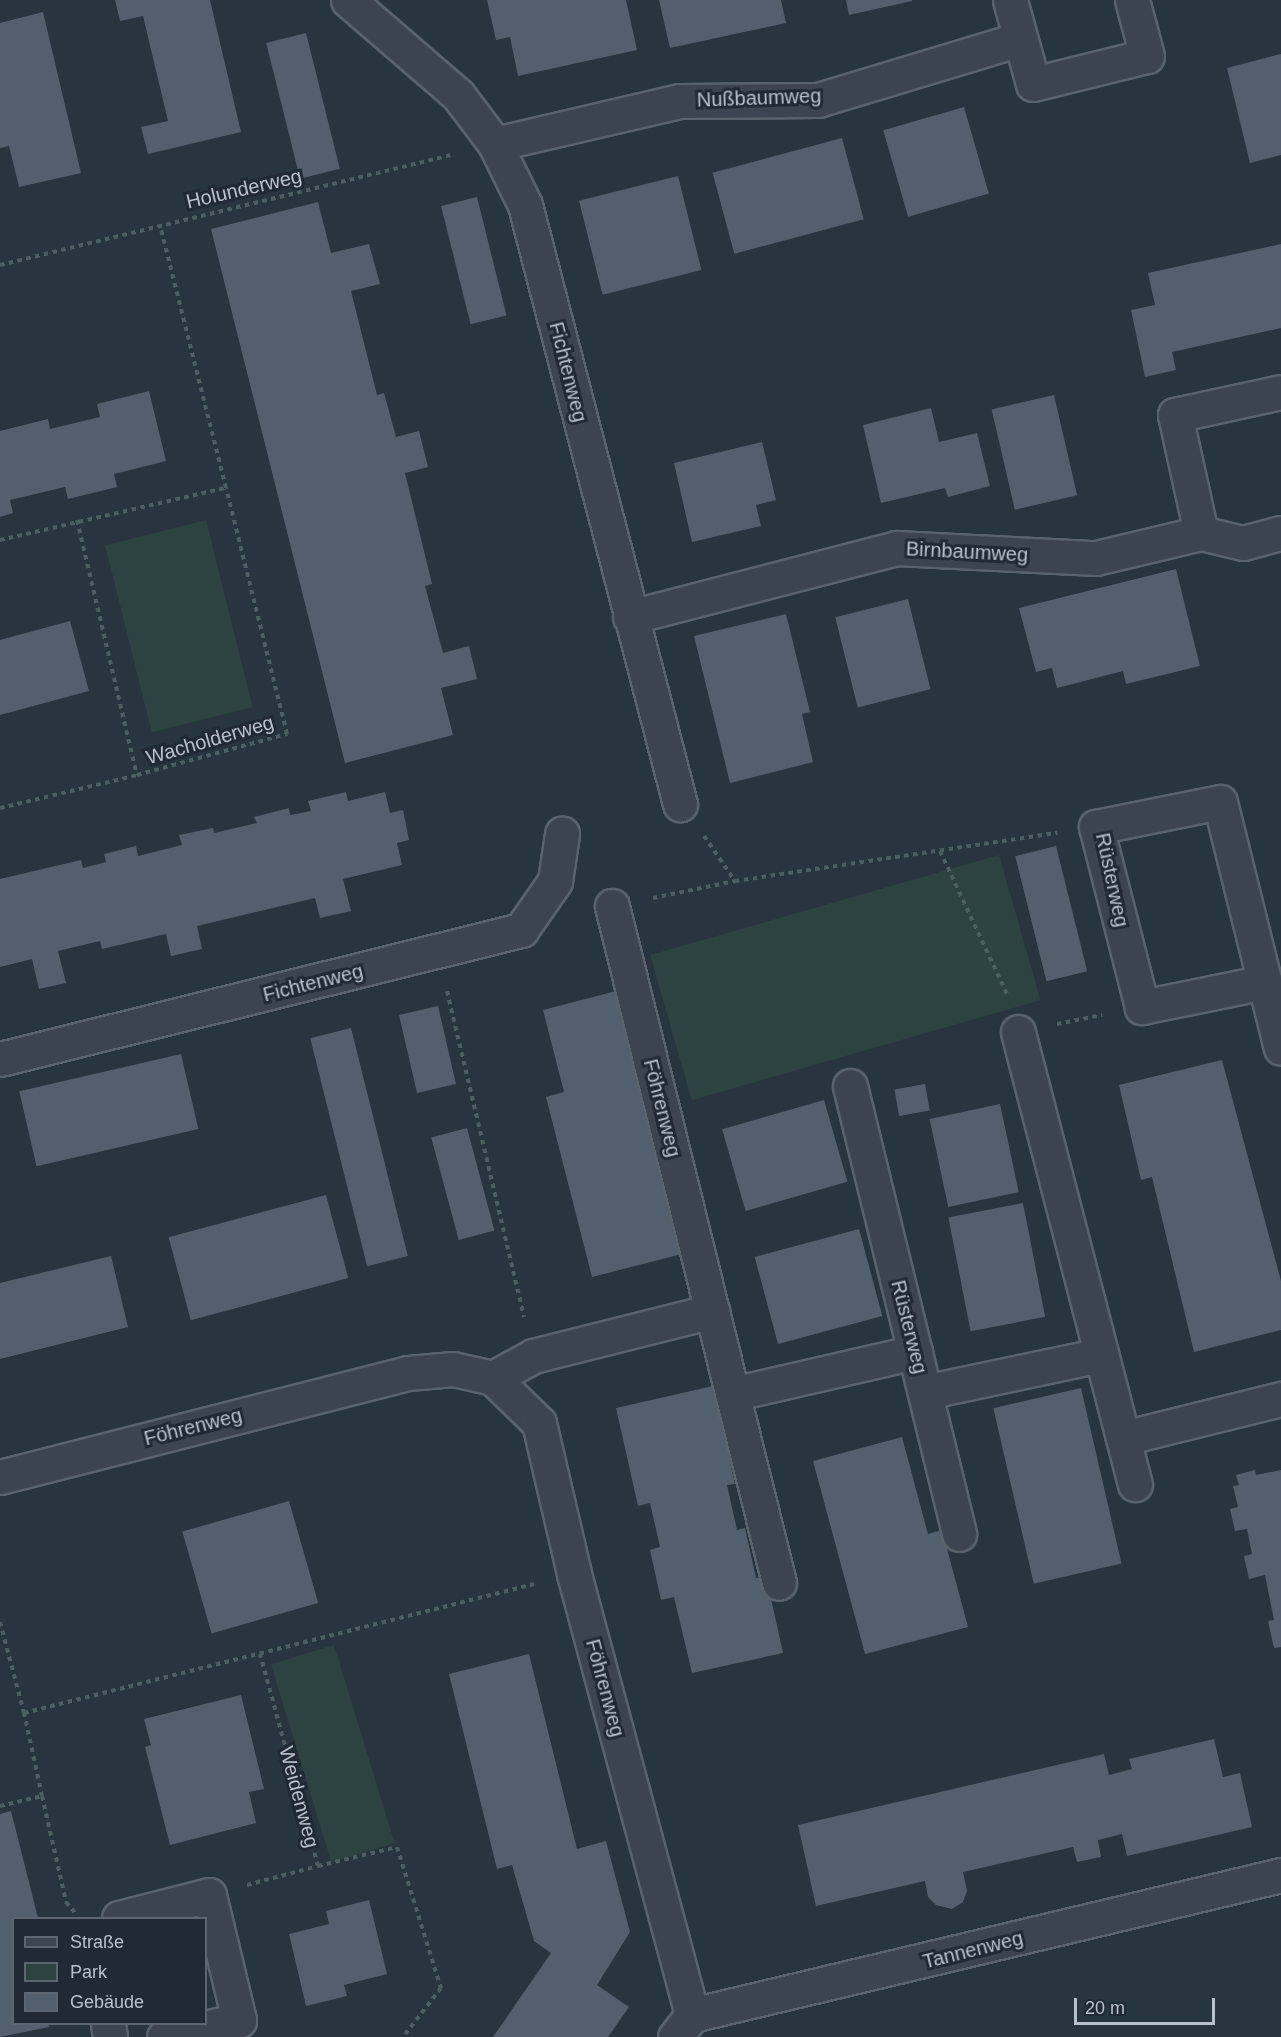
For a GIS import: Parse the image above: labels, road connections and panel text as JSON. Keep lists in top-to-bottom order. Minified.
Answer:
{"streets":{"street":["Nußbaumweg","Fichtenweg","Birnbaumweg","Rüsterweg","Föhrenweg","Tannenweg"],"path":["Holunderweg","Wacholderweg","Weidenweg"]},"crossings":[["Nußbaumweg","Holunderweg"],["Nußbaumweg","Fichtenweg"],["Holunderweg","Fichtenweg"],["Holunderweg","Wacholderweg"],["Fichtenweg","Birnbaumweg"],["Föhrenweg","Tannenweg"]],"legend":["Straße","Park","Gebäude"],"scale_bar":"20 m"}
